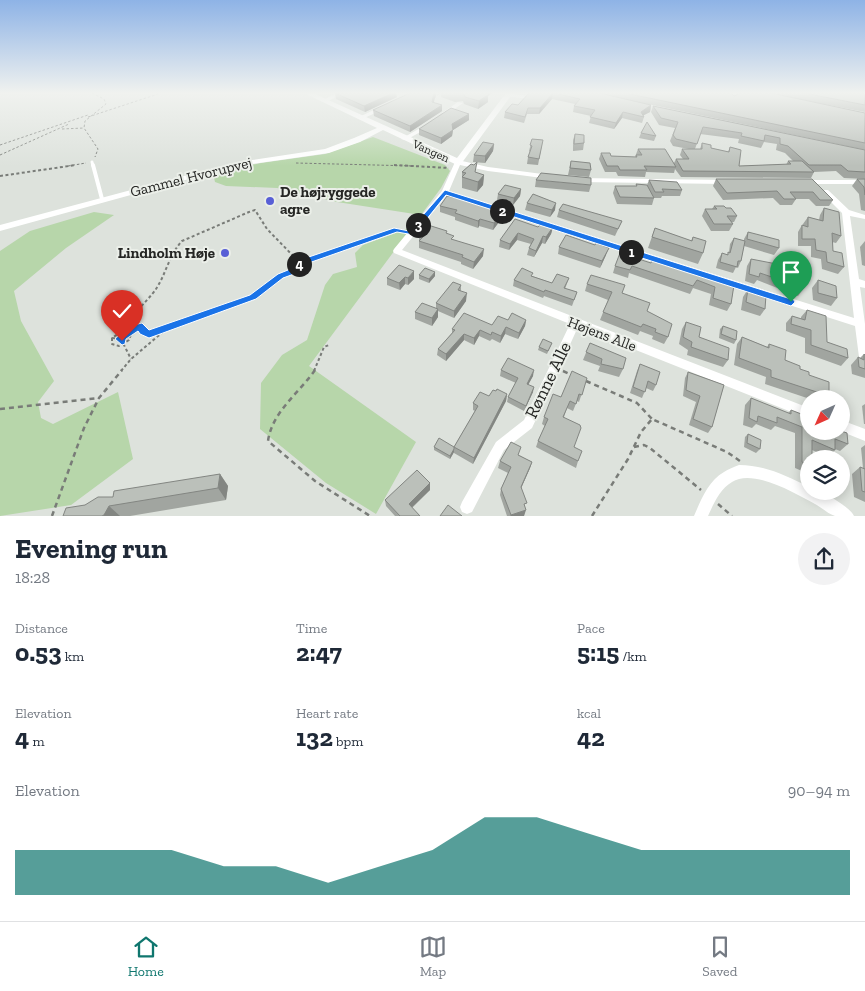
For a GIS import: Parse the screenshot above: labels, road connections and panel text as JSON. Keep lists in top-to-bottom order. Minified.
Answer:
{"streets":{"street":["Vangen","Gammel Hvorupvej","Højens Alle","Rønne Alle"]},"crossings":[["Vangen","Gammel Hvorupvej"],["Højens Alle","Rønne Alle"]],"places":["De højryggede agre","Lindholm Høje"],"north":"bottom left","page":{"pins":["2","3","1","4"],"heading":["Evening run","18:28"],"stats":[["Distance","0.53 km"],["Time","2:47"],["Pace","5:15 /km"],["Elevation","4 m"],["Heart rate","132 bpm"],["kcal","42"]],"chart":["Elevation","90–94 m"],"tabs":["Home","Map","Saved"]}}
